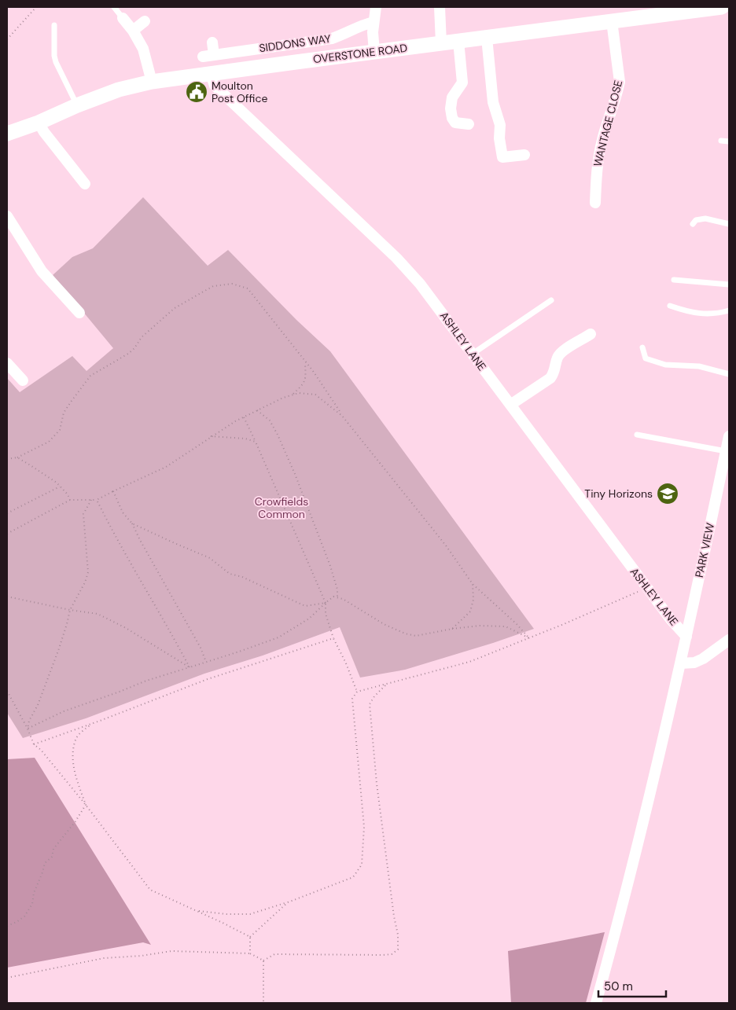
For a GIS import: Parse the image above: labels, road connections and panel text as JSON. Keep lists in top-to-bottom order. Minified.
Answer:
{"streets":{"street":["SIDDONS WAY","OVERSTONE ROAD","WANTAGE CLOSE","ASHLEY LANE","PARK VIEW"]},"crossings":[["OVERSTONE ROAD","WANTAGE CLOSE"],["OVERSTONE ROAD","ASHLEY LANE"],["ASHLEY LANE","PARK VIEW"]],"parks":["Crowfields Common"],"places":{"public building":["Moulton Post Office"],"school or university":["Tiny Horizons"]},"scale_bar":"50 m"}
